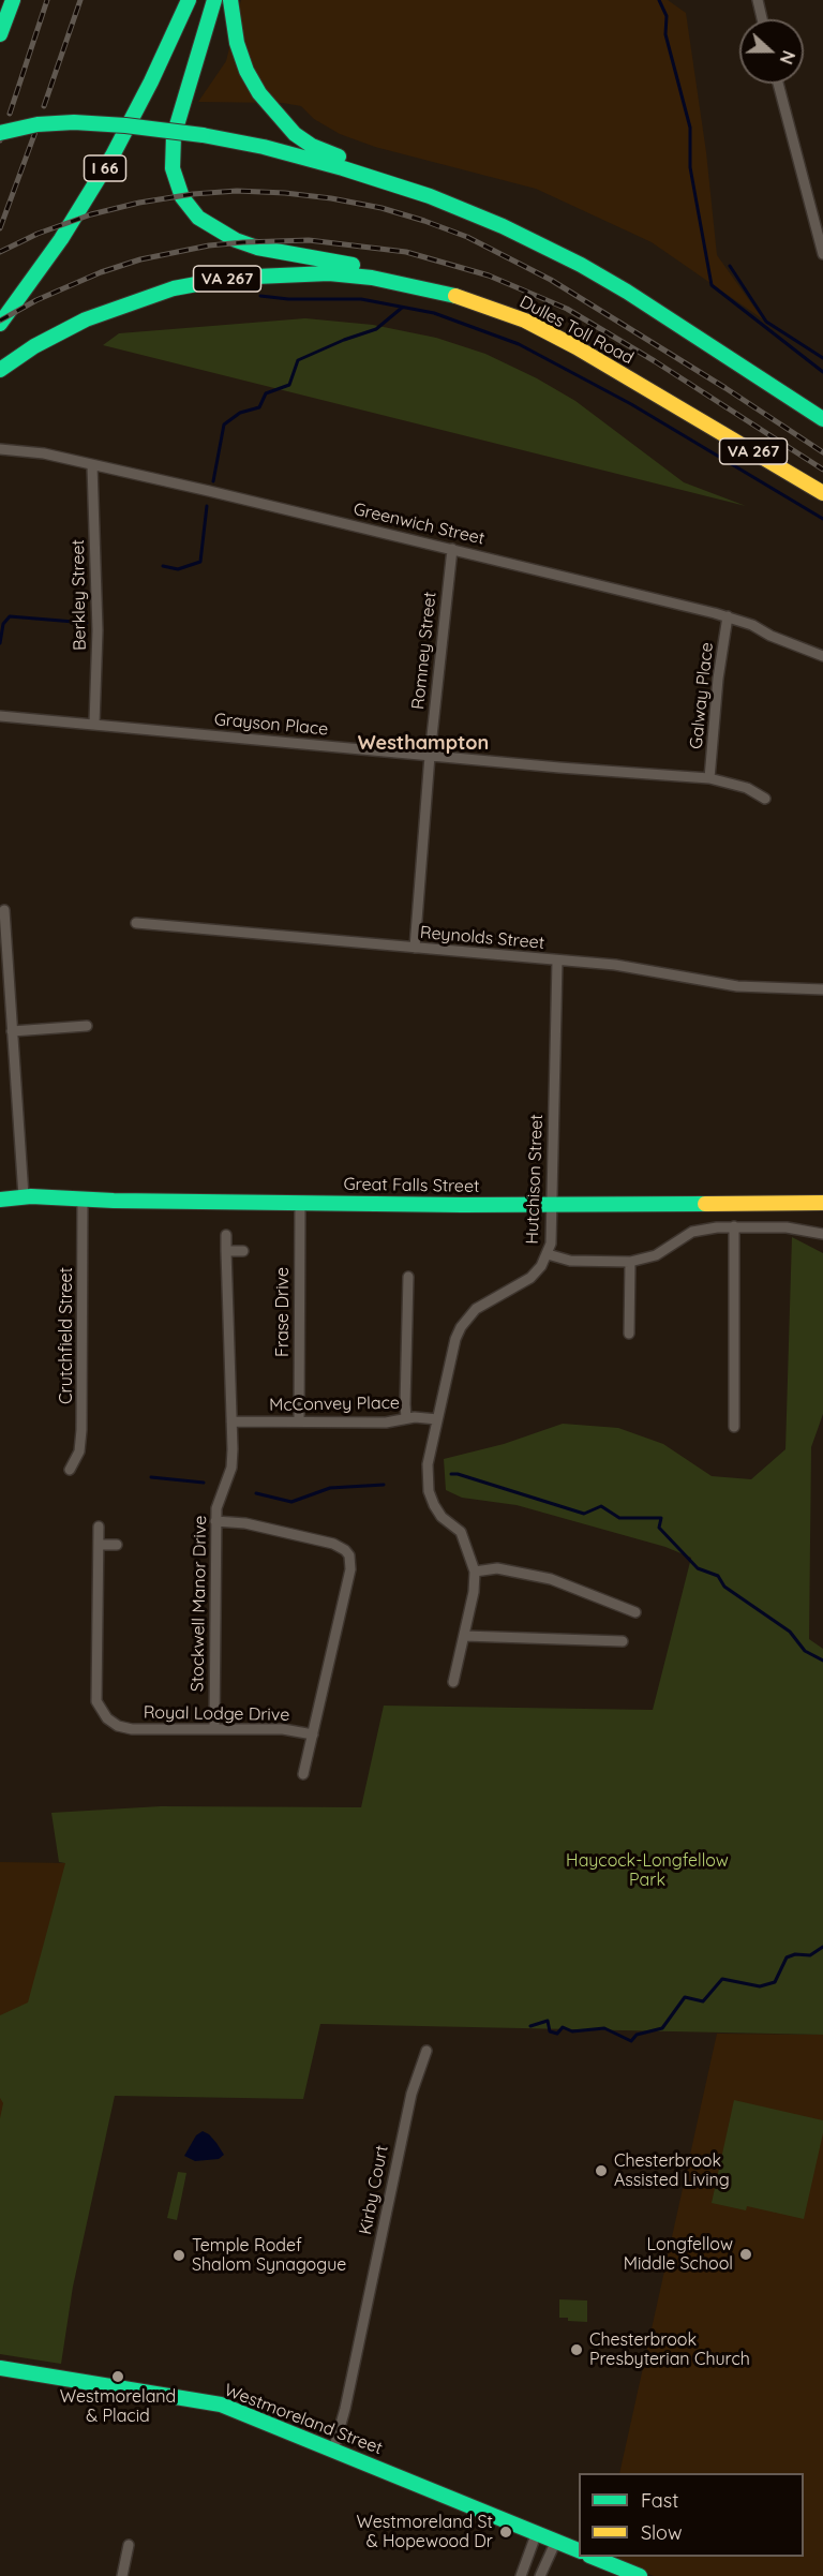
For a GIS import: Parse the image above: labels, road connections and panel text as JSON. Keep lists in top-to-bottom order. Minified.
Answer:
{"streets":{"main road":["I 66","VA 267","Dulles Toll Road","Great Falls Street","Westmoreland Street"],"street":["Greenwich Street","Berkley Street","Romney Street","Galway Place","Grayson Place","Reynolds Street","Hutchison Street","Frase Drive","Crutchfield Street","McConvey Place","Stockwell Manor Drive","Royal Lodge Drive","Kirby Court"]},"crossings":[["Greenwich Street","Berkley Street"],["Greenwich Street","Romney Street"],["Greenwich Street","Galway Place"],["Berkley Street","Grayson Place"],["Romney Street","Grayson Place"],["Romney Street","Reynolds Street"],["Galway Place","Grayson Place"],["Reynolds Street","Hutchison Street"],["Hutchison Street","Great Falls Street"],["Hutchison Street","McConvey Place"],["Great Falls Street","Frase Drive"],["Great Falls Street","Crutchfield Street"],["Frase Drive","McConvey Place"],["McConvey Place","Stockwell Manor Drive"],["Stockwell Manor Drive","Royal Lodge Drive"],["Kirby Court","Westmoreland Street"]],"districts":["Westhampton"],"parks":["Haycock-Longfellow Park"],"places":["Chesterbrook Assisted Living","Longfellow Middle School","Temple Rodef Shalom Synagogue","Chesterbrook Presbyterian Church","Westmoreland & Placid","Westmoreland St & Hopewood Dr"],"legend":["Fast","Slow"],"north":"right"}
